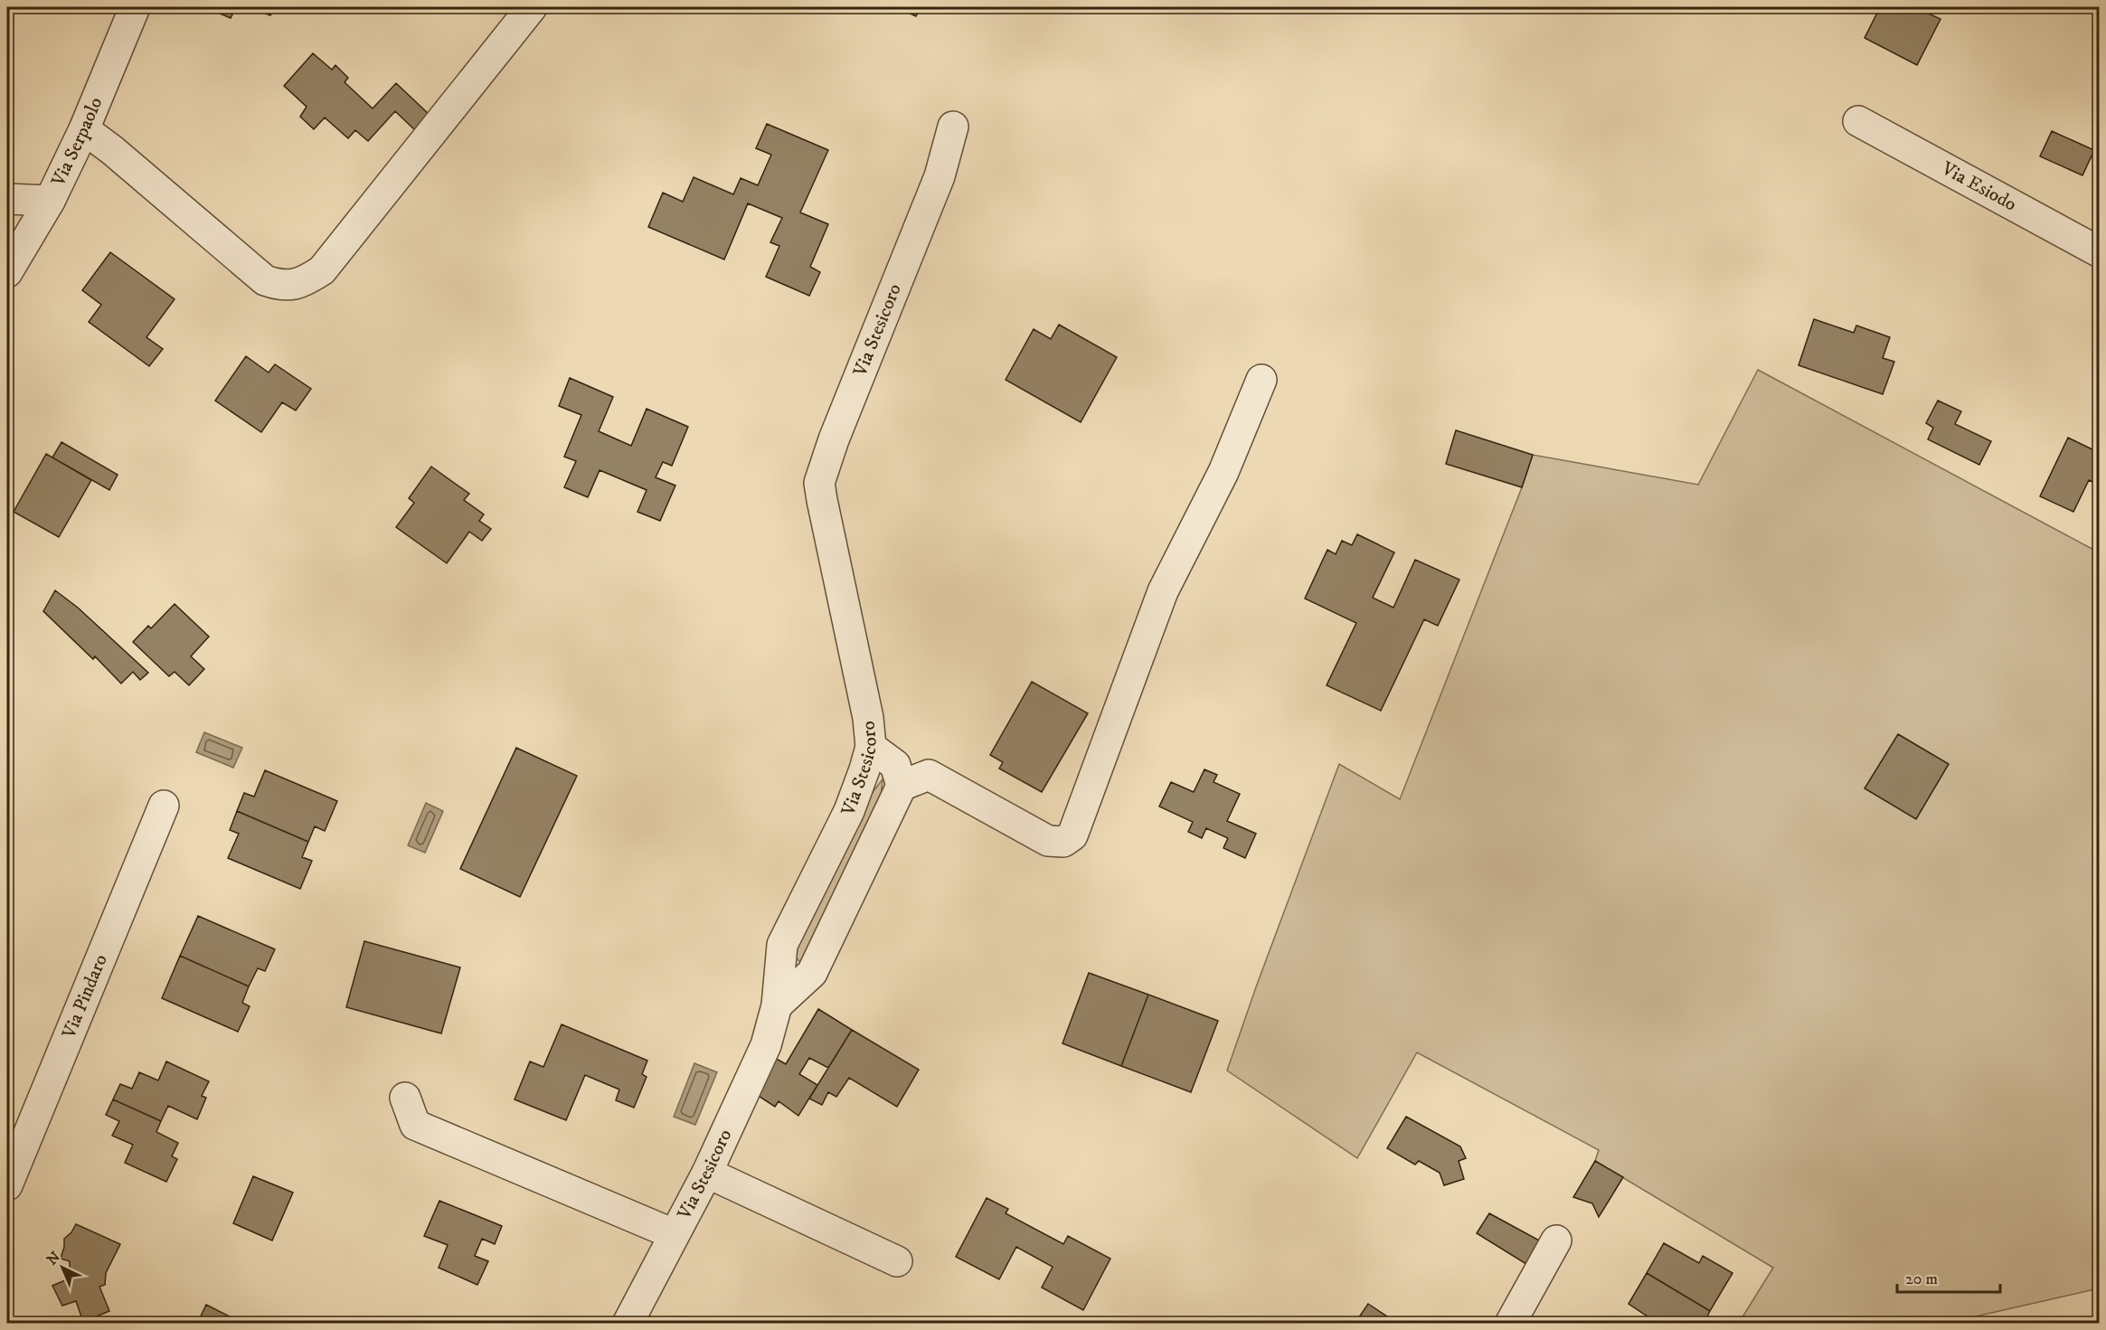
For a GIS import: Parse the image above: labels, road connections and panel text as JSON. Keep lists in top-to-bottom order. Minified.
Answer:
{"streets":{"street":["Via Serpaolo","Via Esiodo","Via Stesicoro","Via Pindaro"]},"scale_bar":"20 m","north":"top left"}
